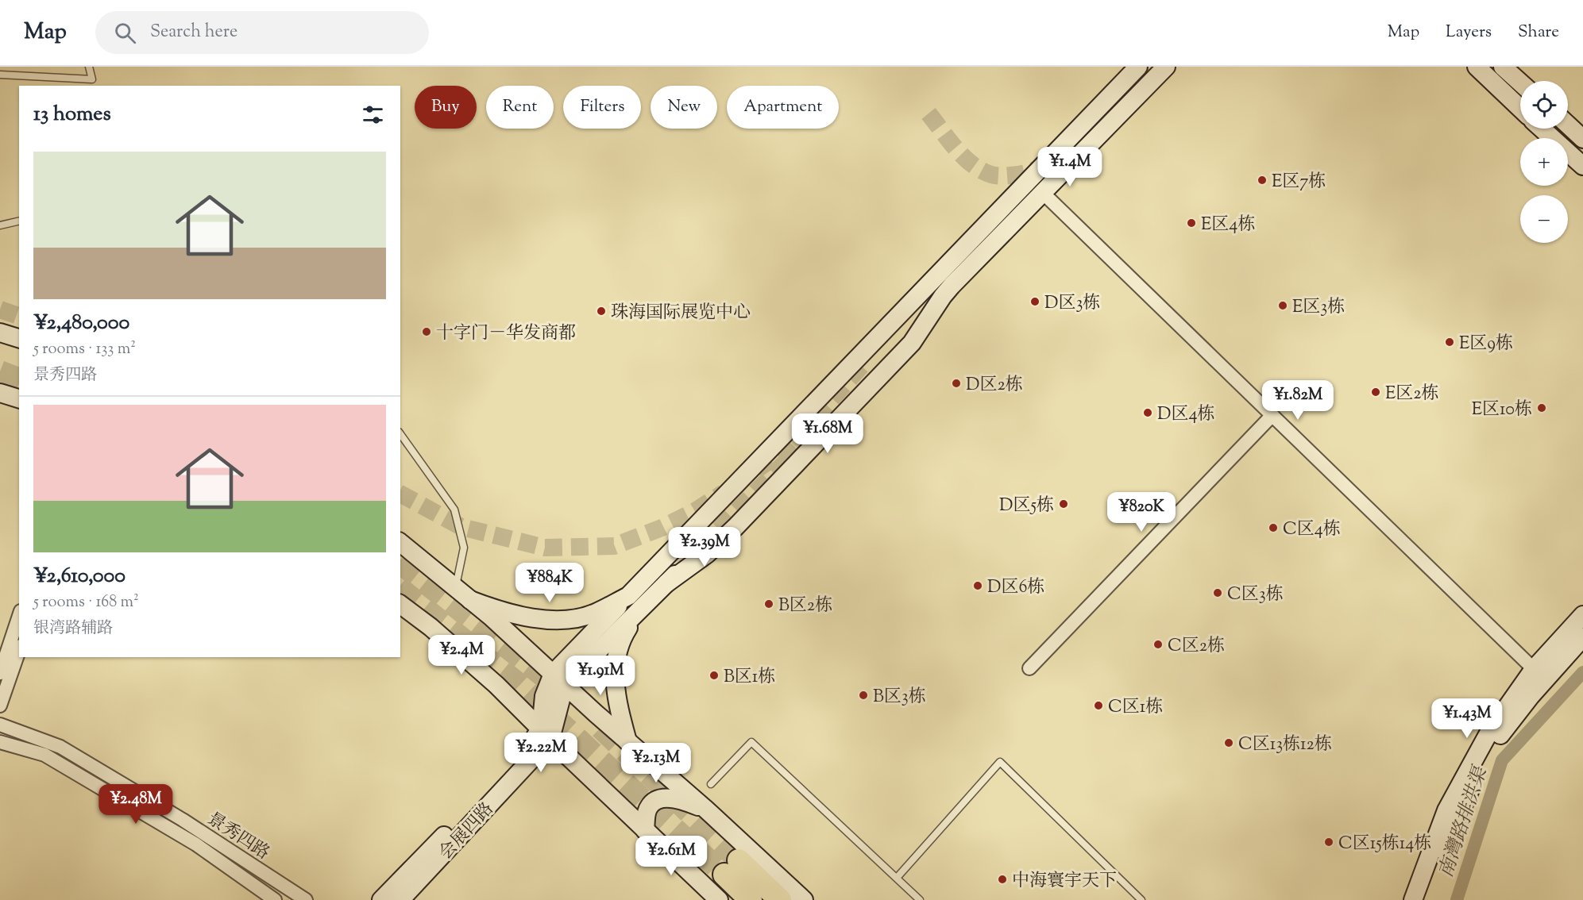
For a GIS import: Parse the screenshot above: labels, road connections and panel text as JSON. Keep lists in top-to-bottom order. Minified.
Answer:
{"streets":{"main road":["会展四路"],"street":["景秀四路"]},"water":["南灣路排洪渠"],"places":["E区7栋","E区4栋","D区3栋","E区3栋","珠海国际展览中心","十字门－华发商都","E区9栋","D区2栋","E区2栋","E区10栋","D区4栋","D区5栋","C区4栋","D区6栋","C区3栋","B区2栋","C区2栋","B区1栋","B区3栋","C区1栋","C区13栋12栋","C区15栋14栋","中海寰宇天下"],"page":{"header":"Map","search":"Search here","nav":["Map","Layers","Share"],"map_buttons":["+","−"],"chip":["Buy","Rent","Filters","New","Apartment"],"heading":"13 homes","list":[{"name":"¥2,480,000","note":"5 rooms · 133 m² · 景秀四路"},{"name":"¥2,610,000","note":"5 rooms · 168 m² · 银湾路辅路"}],"price":["¥1.4M","¥1.82M","¥1.68M","¥820K","¥2.39M","¥884K","¥2.4M","¥1.91M","¥1.43M","¥2.22M","¥2.13M","¥2.48M","¥2.61M"]}}
